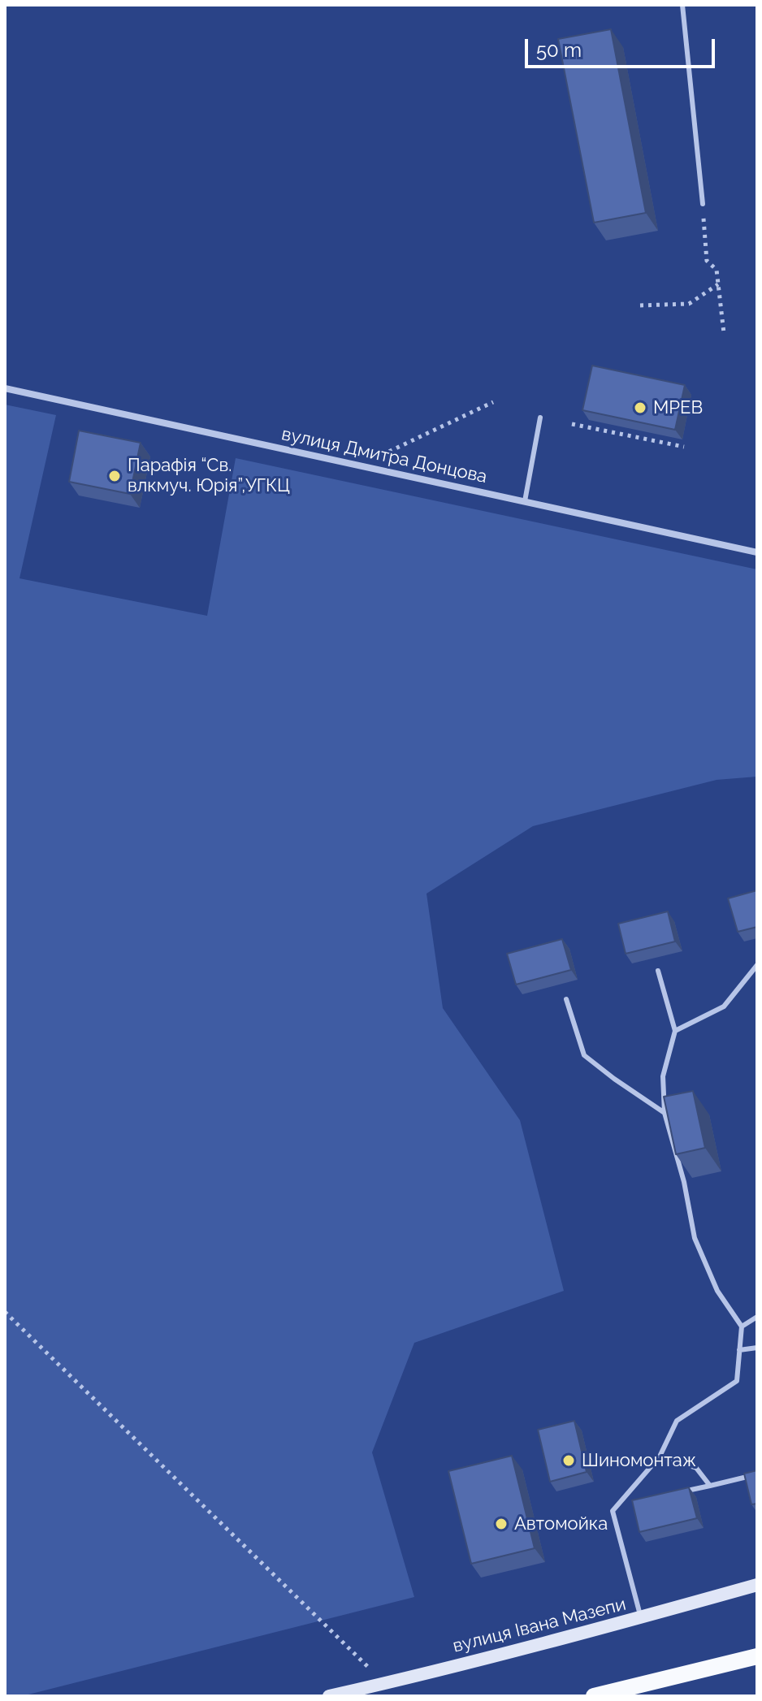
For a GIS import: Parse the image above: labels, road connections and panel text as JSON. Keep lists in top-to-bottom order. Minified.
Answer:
{"streets":{"main road":["вулиця Івана Мазепи"],"street":["вулиця Дмитра Донцова"]},"places":["МРЕВ","Парафія “Св. влкмуч. Юрія”,УГКЦ","Шиномонтаж","Автомойка"],"scale_bar":"50 m"}
